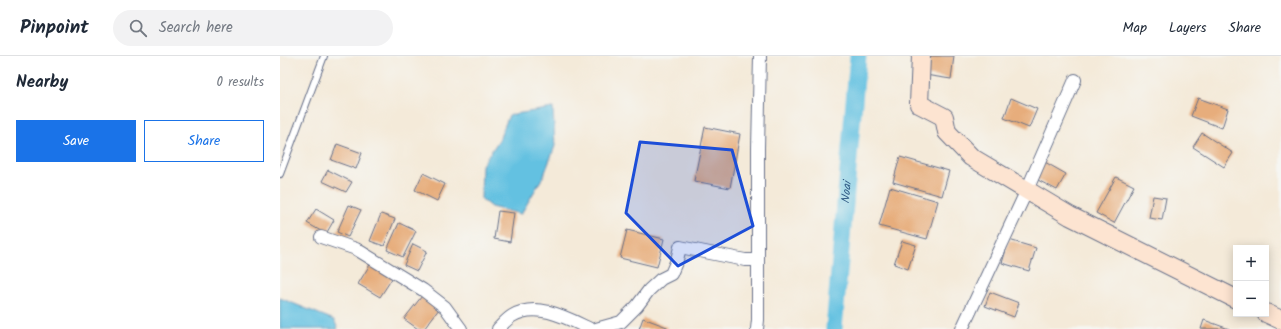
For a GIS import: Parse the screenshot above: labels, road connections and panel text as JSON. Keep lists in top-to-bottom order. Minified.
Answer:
{"water":["Noai"],"page":{"header":"Pinpoint","search":"Search here","nav":["Map","Layers","Share"],"heading":["Nearby","0 results"],"buttons":["Save","Share"],"map_buttons":["+","−"]}}
